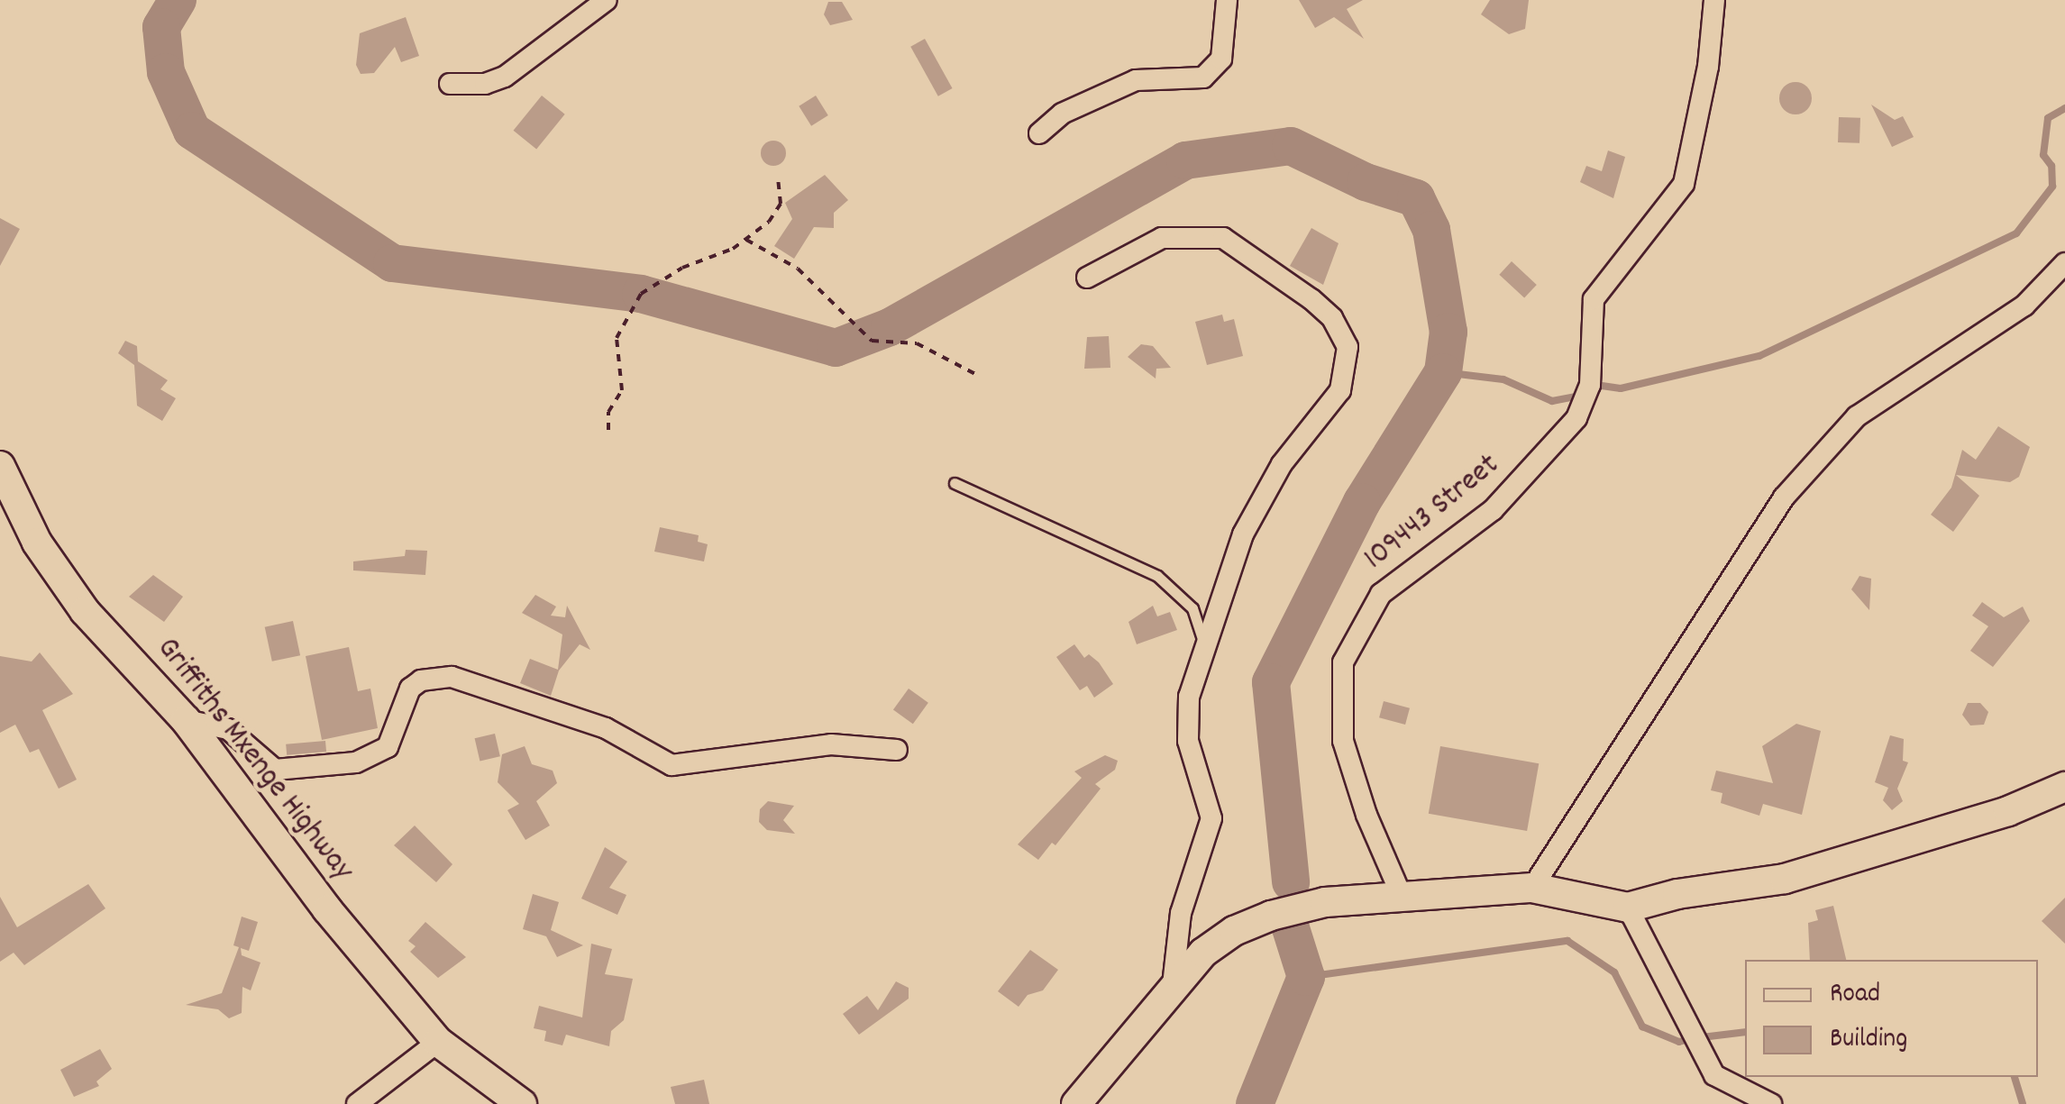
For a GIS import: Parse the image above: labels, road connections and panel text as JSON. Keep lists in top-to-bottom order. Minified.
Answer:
{"streets":{"street":["109443 Street","Griffiths Mxenge Highway"]},"legend":["Road","Building"]}
